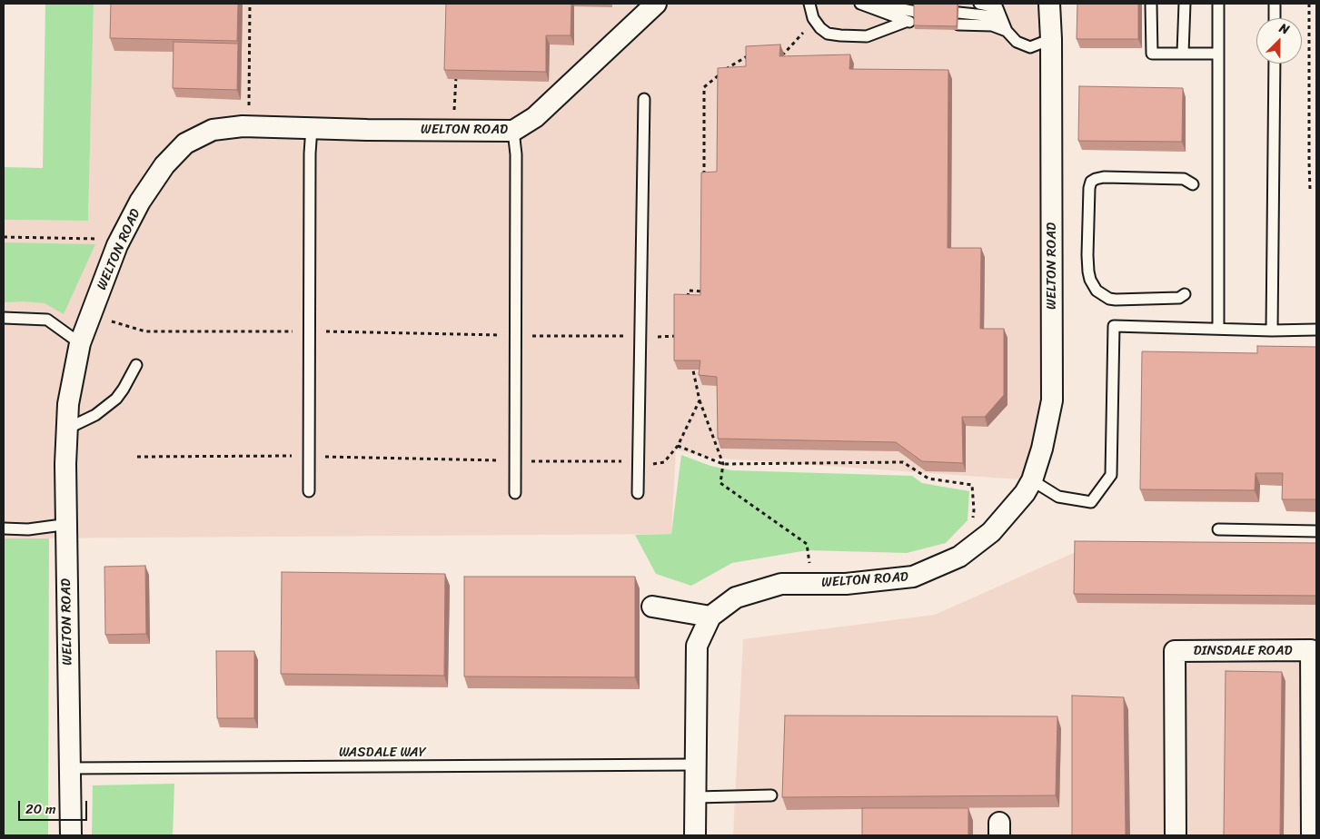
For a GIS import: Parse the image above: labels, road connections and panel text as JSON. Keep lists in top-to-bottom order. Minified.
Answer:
{"streets":{"street":["WELTON ROAD","DINSDALE ROAD"],"lane":["WASDALE WAY"]},"crossings":[["WELTON ROAD","WASDALE WAY"]],"scale_bar":"20 m","north":"top right"}
